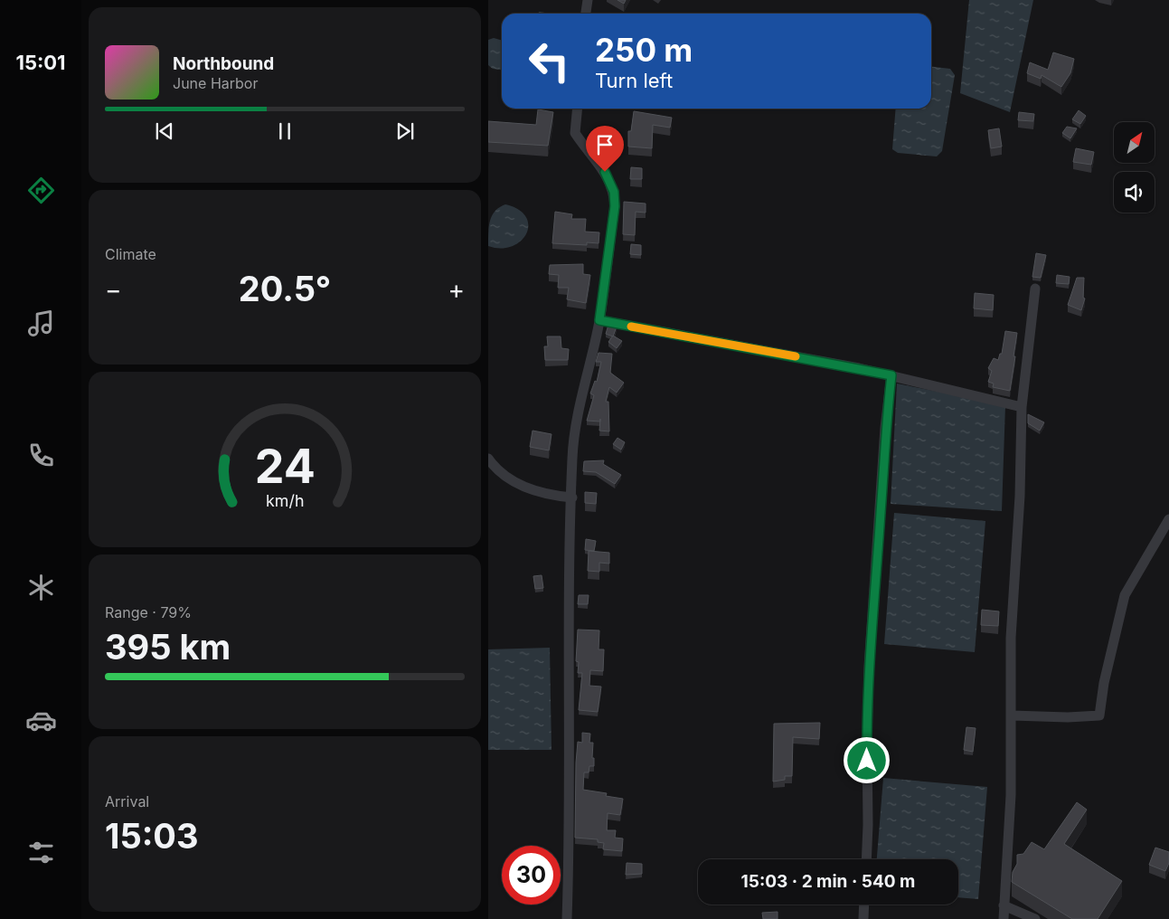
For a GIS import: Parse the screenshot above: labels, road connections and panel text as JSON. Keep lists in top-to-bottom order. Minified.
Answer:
{"north":"top right","page":{"tabs":"15:01","turn":["250 m","Turn left"],"song":["Northbound","June Harbor"],"tile":["Climate",["Range · 79%","395 km"],["Arrival","15:03"]],"heat":["−","20.5°","+"],"limit":"30","trip":"15:03 · 2 min · 540 m","gauge":["24","km/h"]}}
